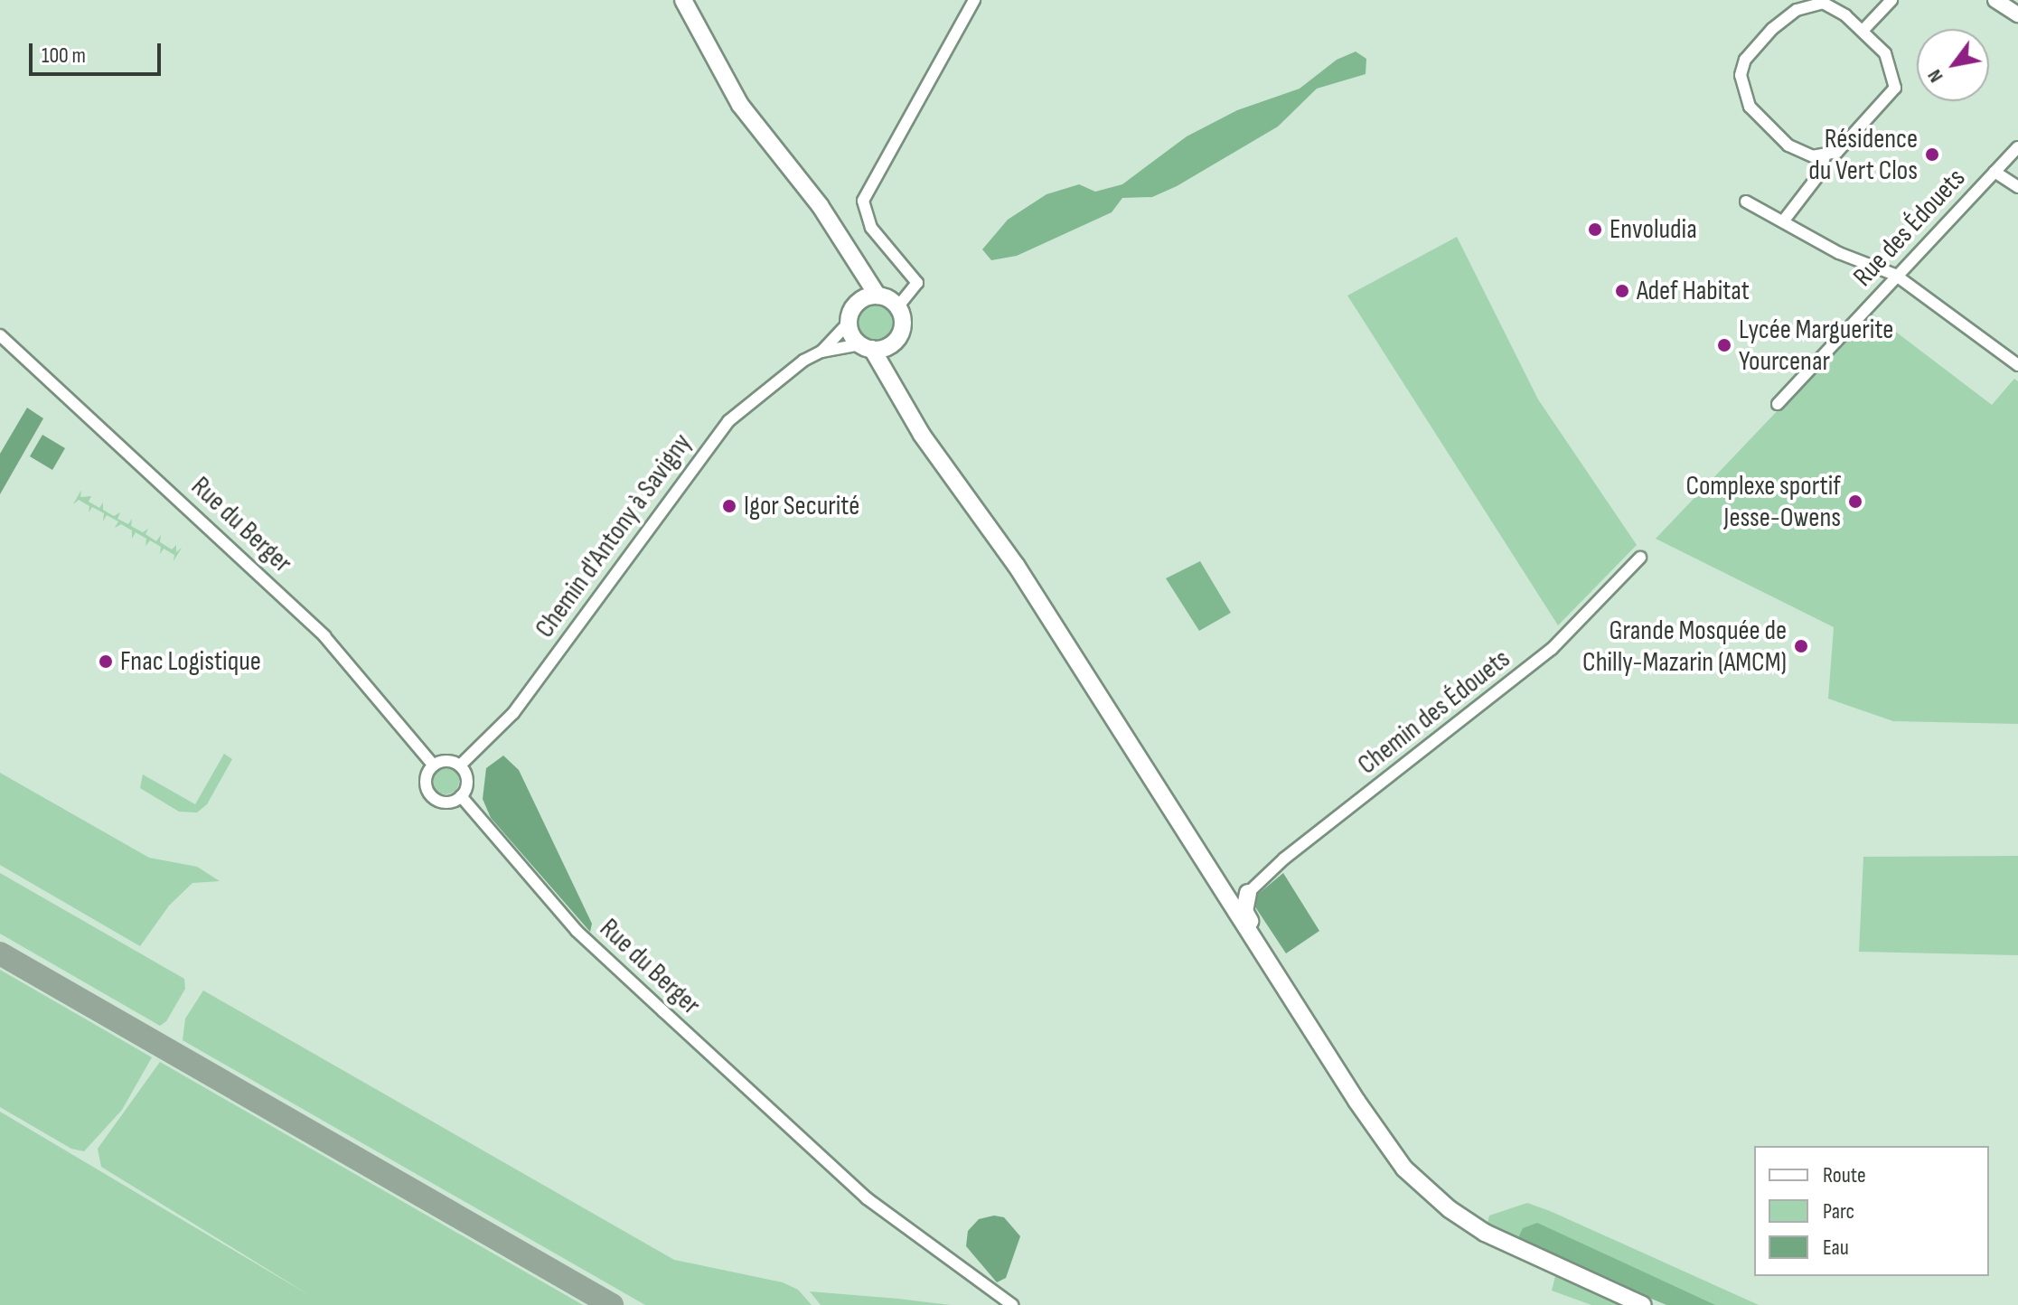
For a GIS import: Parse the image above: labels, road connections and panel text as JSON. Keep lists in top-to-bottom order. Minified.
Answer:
{"streets":{"street":["Rue des Édouets","Rue du Berger","Chemin d'Antony à Savigny","Chemin des Édouets"]},"crossings":[["Rue du Berger","Chemin d'Antony à Savigny"]],"places":["Résidence du Vert Clos","Envoludia","Adef Habitat","Lycée Marguerite Yourcenar","Complexe sportif Jesse-Owens","Igor Securité","Grande Mosquée de Chilly-Mazarin (AMCM)","Fnac Logistique"],"legend":["Route","Parc","Eau"],"scale_bar":"100 m","north":"bottom left"}
